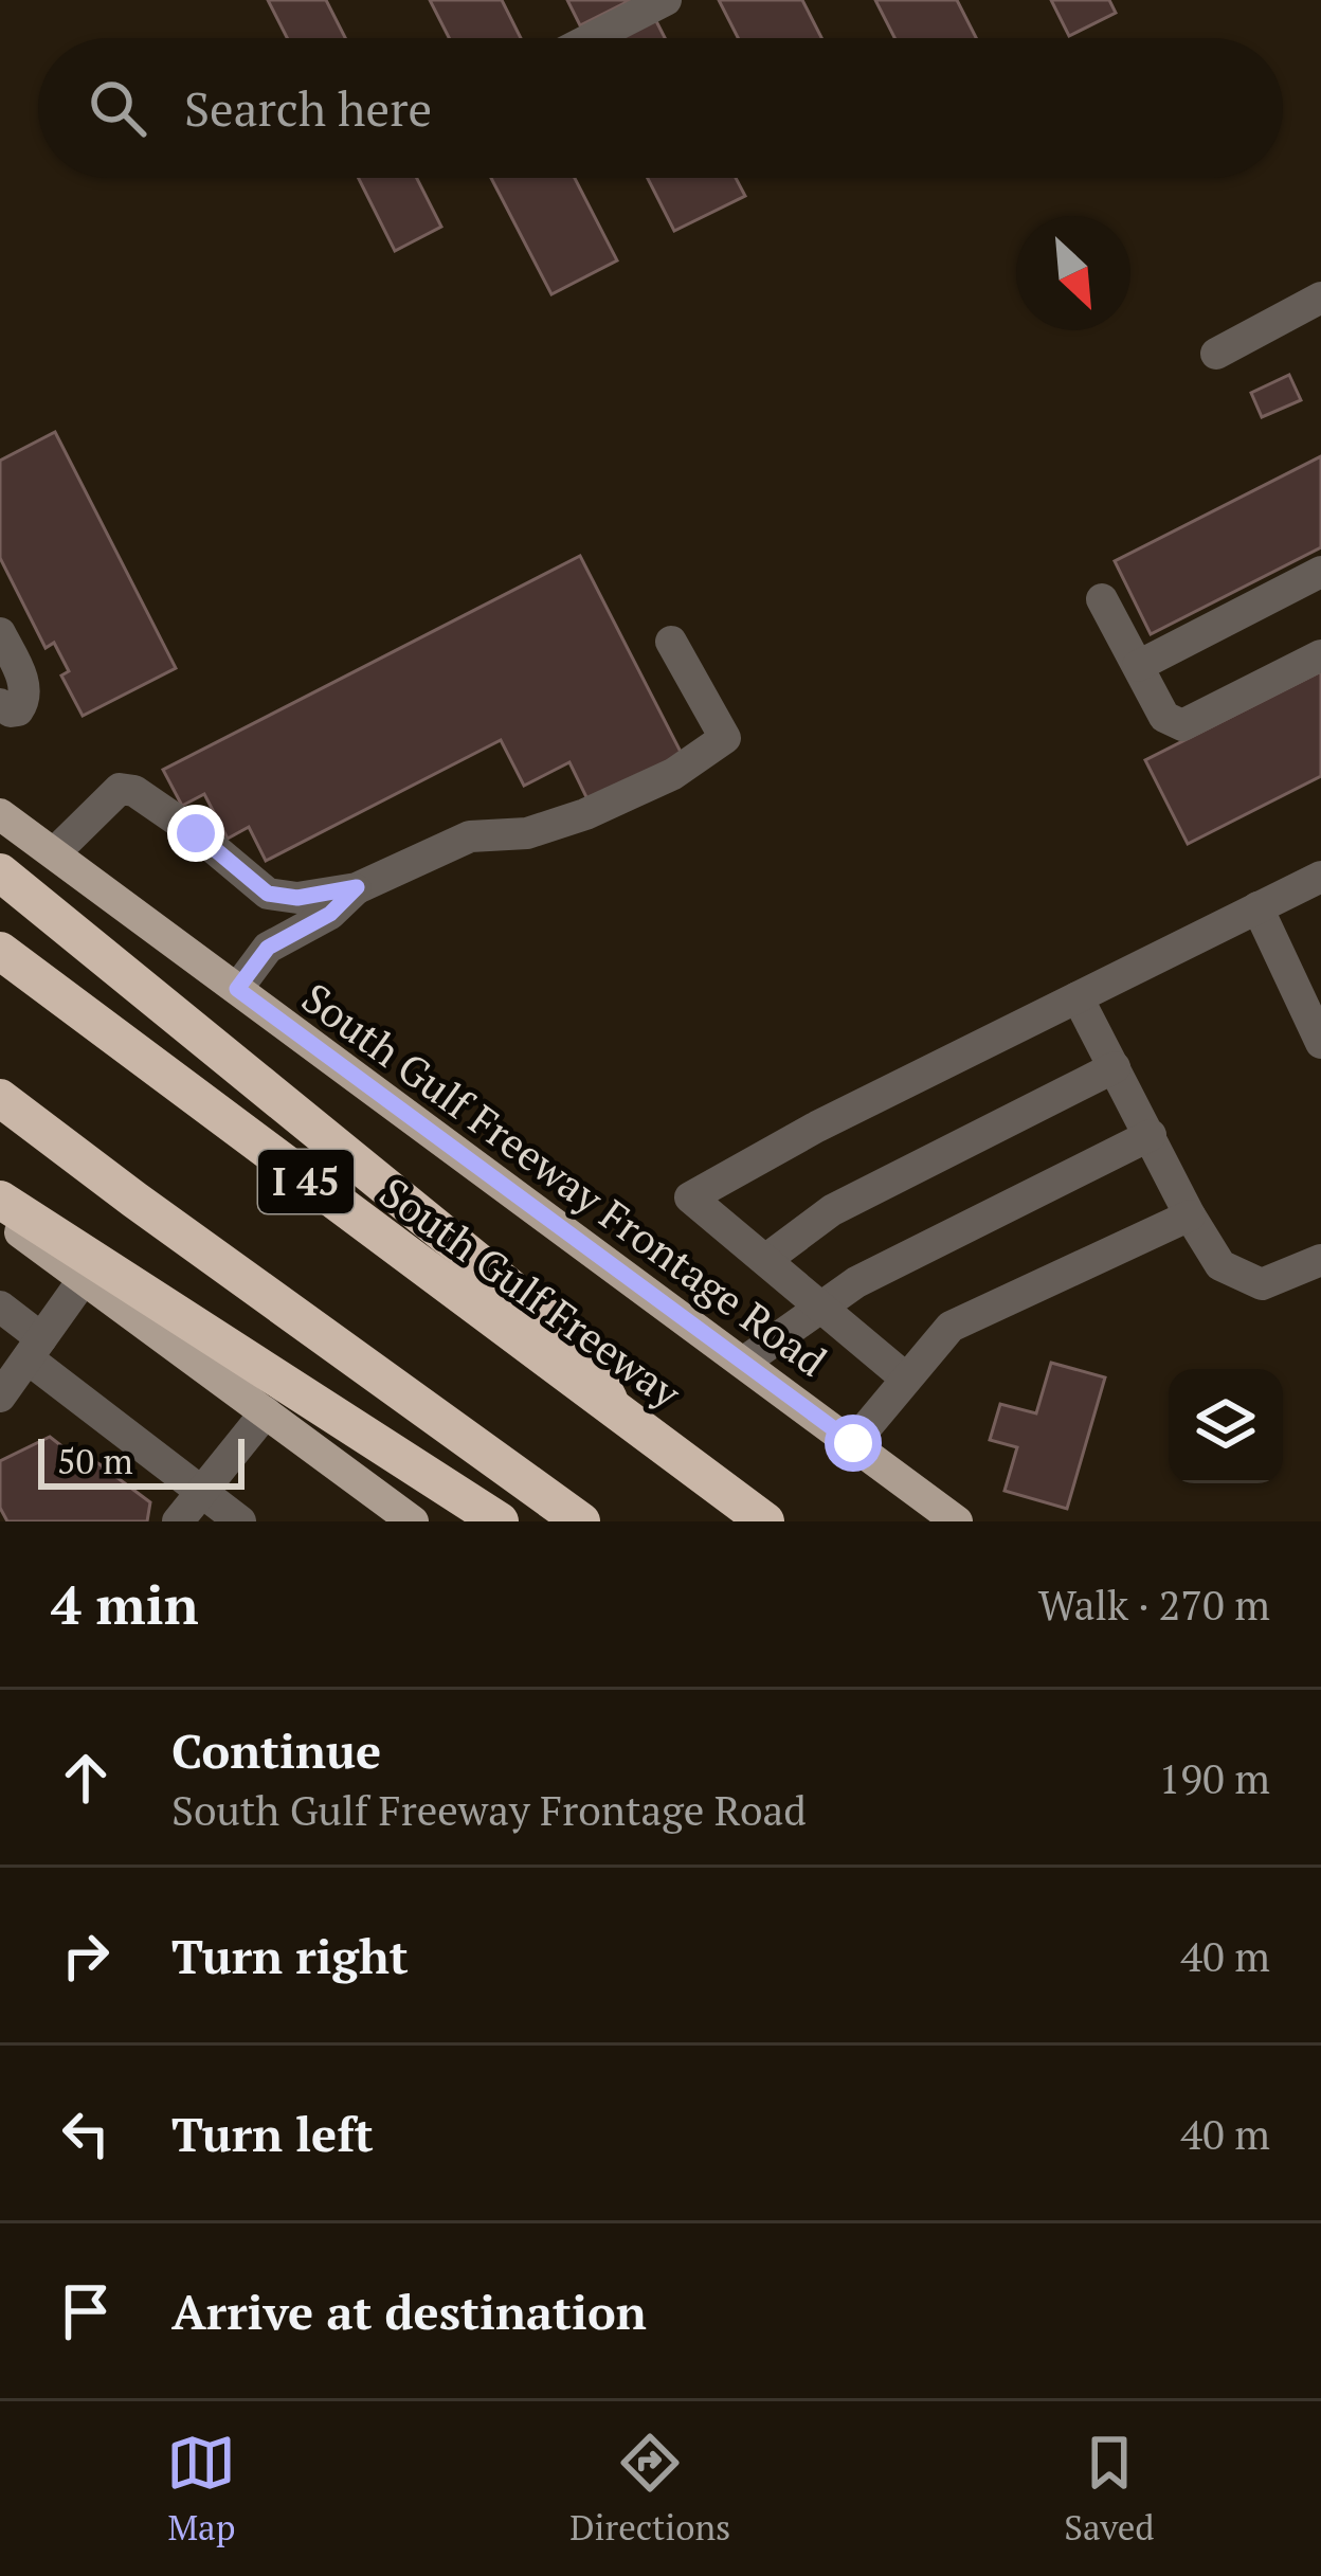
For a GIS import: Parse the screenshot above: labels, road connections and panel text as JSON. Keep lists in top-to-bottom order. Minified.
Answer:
{"streets":{"highway":["I 45","South Gulf Freeway"],"main road":["South Gulf Freeway Frontage Road"]},"scale_bar":"50 m","north":"bottom right","page":{"search":"Search here","scale":"50 m","heading":["4 min","Walk · 270 m"],"list":[["Continue","South Gulf Freeway Frontage Road","190 m"],["Turn right","40 m"],["Turn left","40 m"],"Arrive at destination"],"nav":["Map","Directions","Saved"]}}
